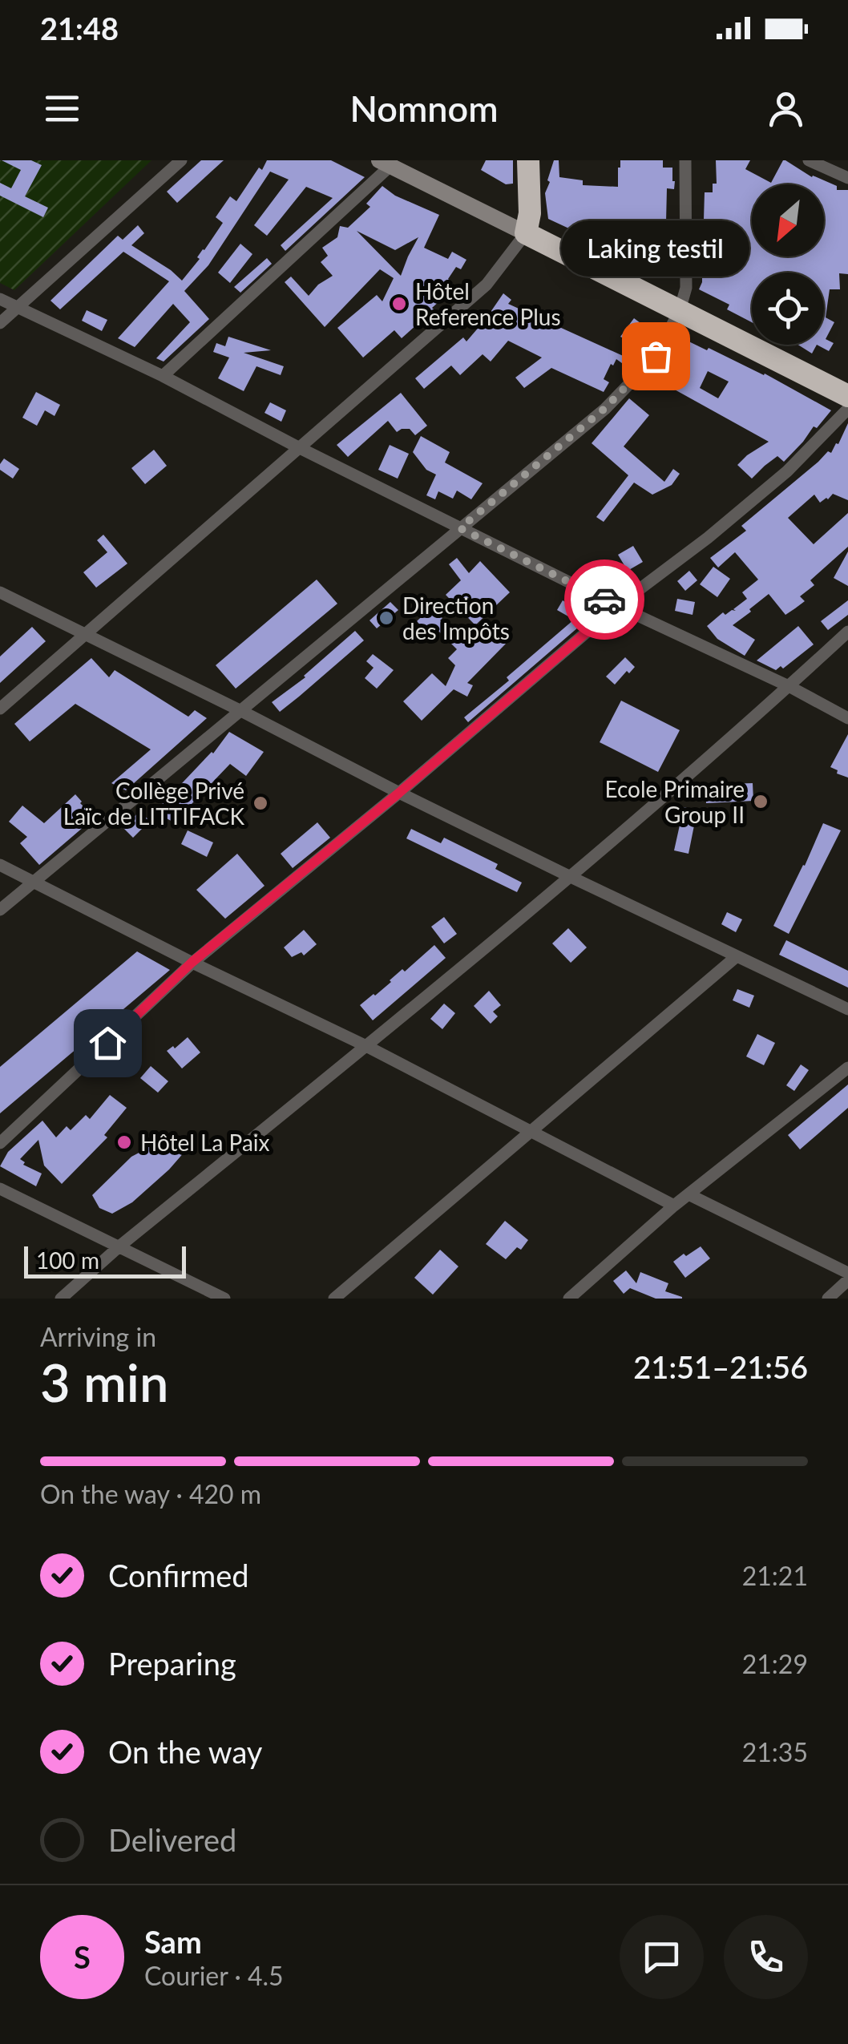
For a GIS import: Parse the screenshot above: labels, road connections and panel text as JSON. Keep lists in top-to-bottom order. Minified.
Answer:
{"places":["Hôtel Reference Plus","Laking testil","Direction des Impôts","Ecole Primaire Group II","Collège Privé Laïc de LITTIFACK","Hôtel La Paix"],"scale_bar":"100 m","north":"bottom left","page":{"status":"21:48","header":"Nomnom","bubble":"Laking testil","scale":"100 m","heading":["3 min","Arriving in","21:51–21:56"],"panel":["Sam","Courier · 4.5"],"bar":"On the way · 420 m","list":[["Confirmed","21:21"],["Preparing","21:29"],["On the way","21:35"],"Delivered"],"round":"S"}}
